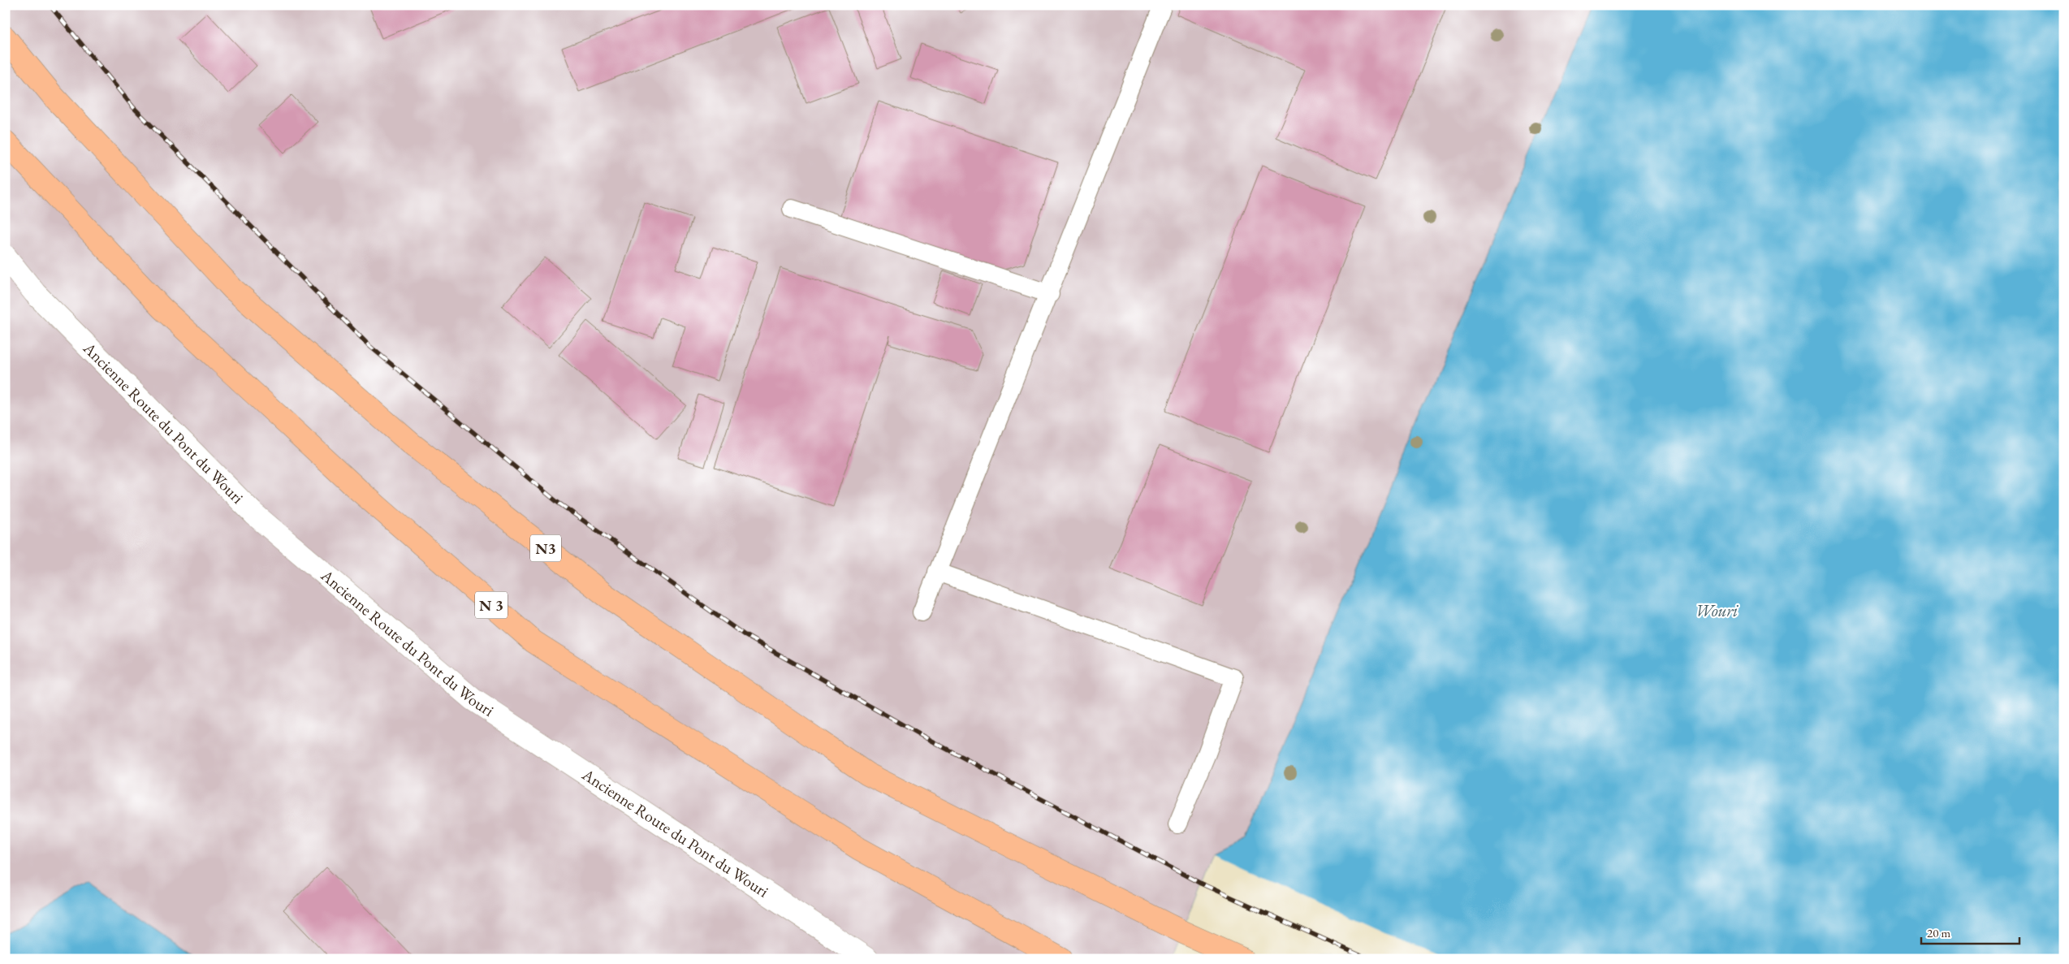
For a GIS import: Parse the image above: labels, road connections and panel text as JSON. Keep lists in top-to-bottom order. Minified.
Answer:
{"streets":{"highway":["N3","N 3"],"street":["Ancienne Route du Pont du Wouri"]},"water":["Wouri"],"scale_bar":"20 m"}
